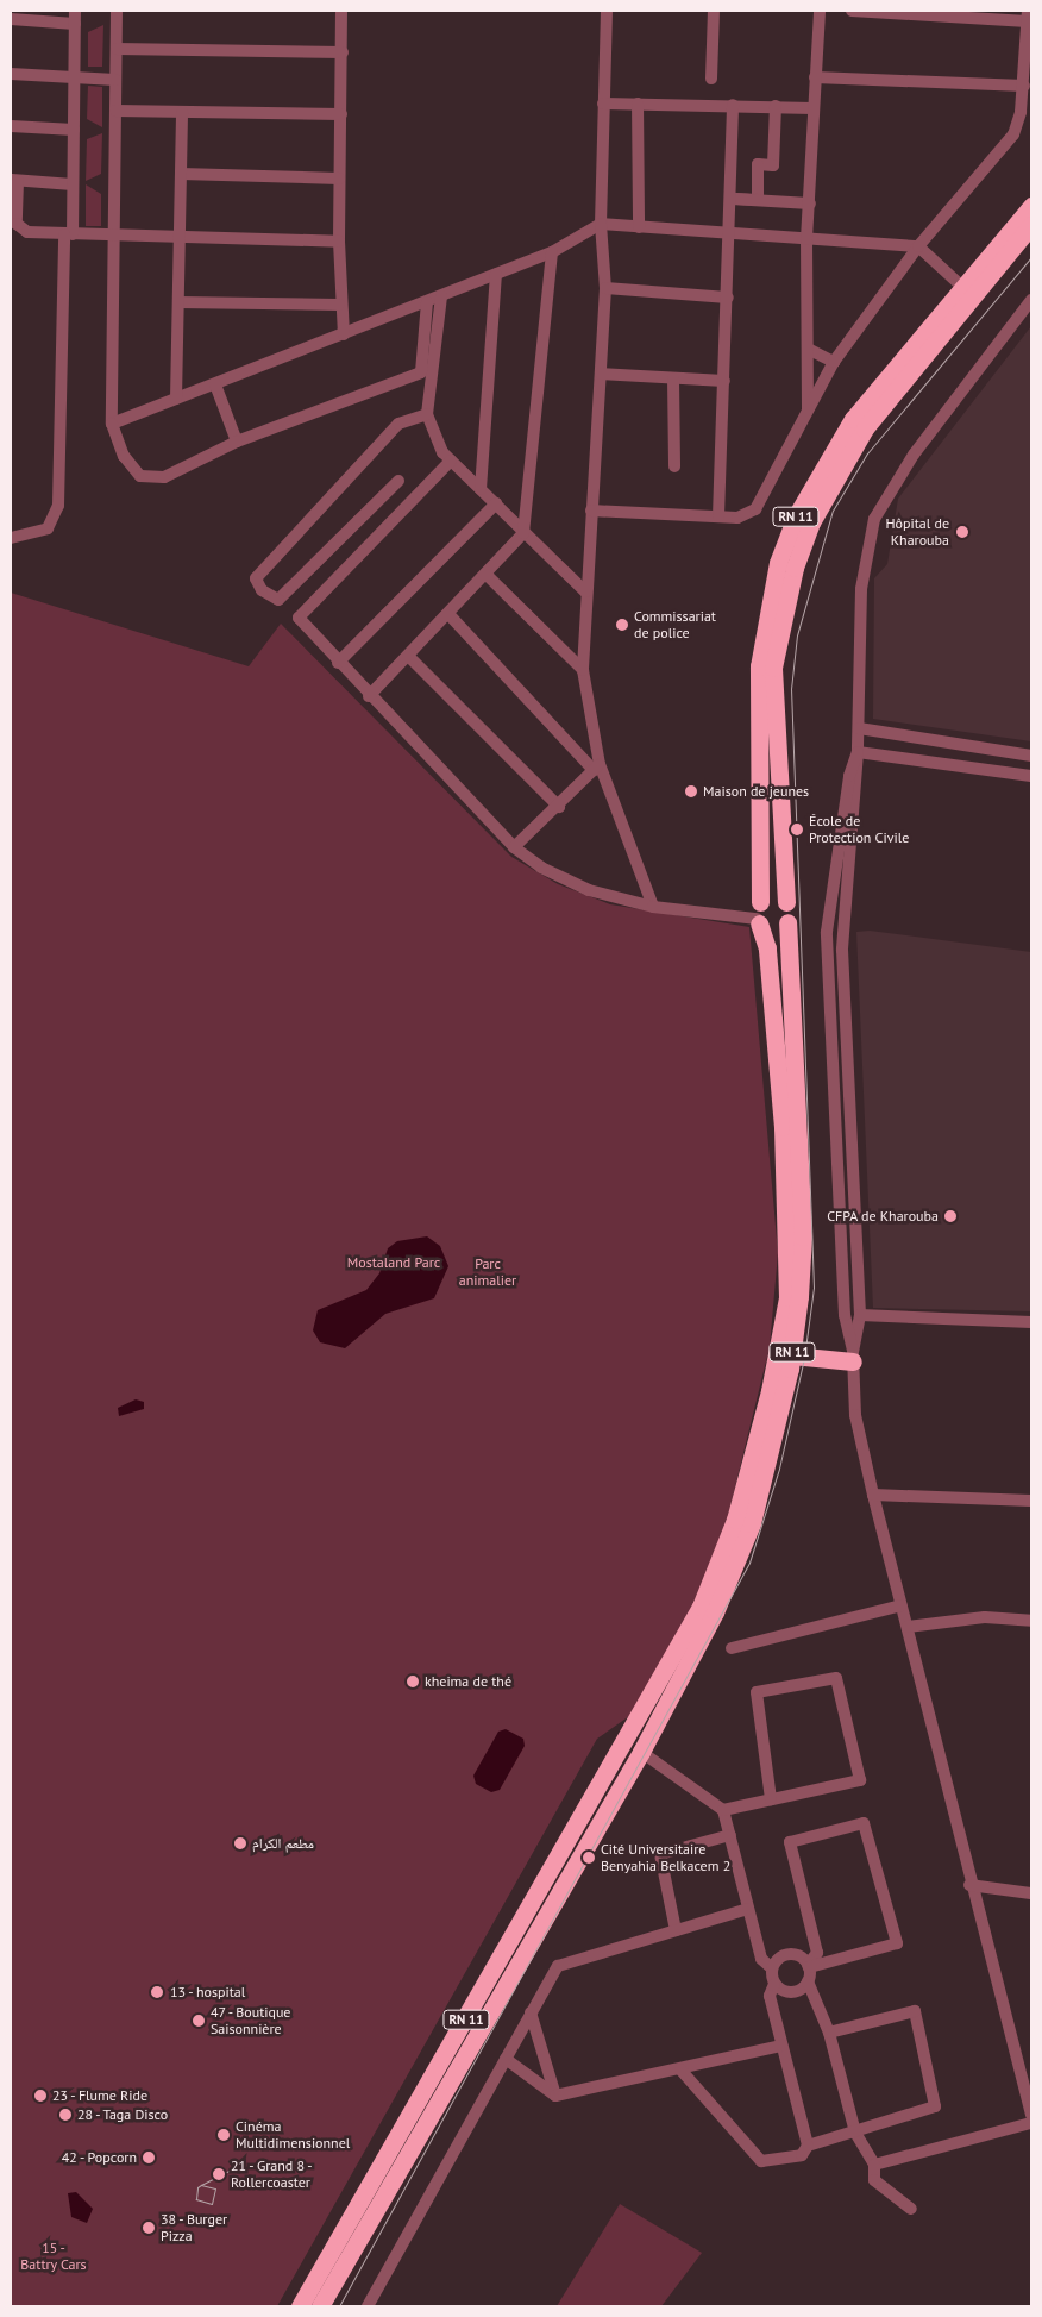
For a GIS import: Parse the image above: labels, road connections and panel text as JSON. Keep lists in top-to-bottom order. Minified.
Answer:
{"streets":{"highway":["RN 11"]},"parks":["Mostaland Parc","Parc animalier","15 - Battry Cars"],"places":["Hôpital de Kharouba","Commissariat de police","Maison de jeunes","École de Protection Civile","CFPA de Kharouba","kheima de thé","مطعم الكرام","Cité Universitaire Benyahia Belkacem 2","13 - hospital","47 - Boutique Saisonnière","23 - Flume Ride","28 - Taga Disco","Cinéma Multidimensionnel","42 - Popcorn","21 - Grand 8 - Rollercoaster","38 - Burger Pizza"]}
